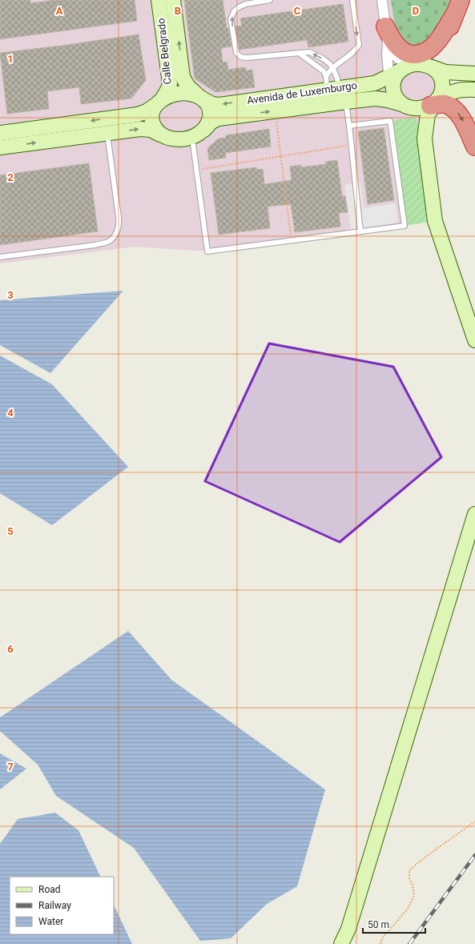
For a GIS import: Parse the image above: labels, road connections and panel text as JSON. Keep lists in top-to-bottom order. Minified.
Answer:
{"streets":{"main road":["Calle Belgrado","Avenida de Luxemburgo"]},"crossings":[["Calle Belgrado","Avenida de Luxemburgo"]],"legend":["Road","Railway","Water"],"scale_bar":"50 m","grid":{"columns":["A","B","C","D"],"rows":["1","2","3","4","5","6","7"]}}
